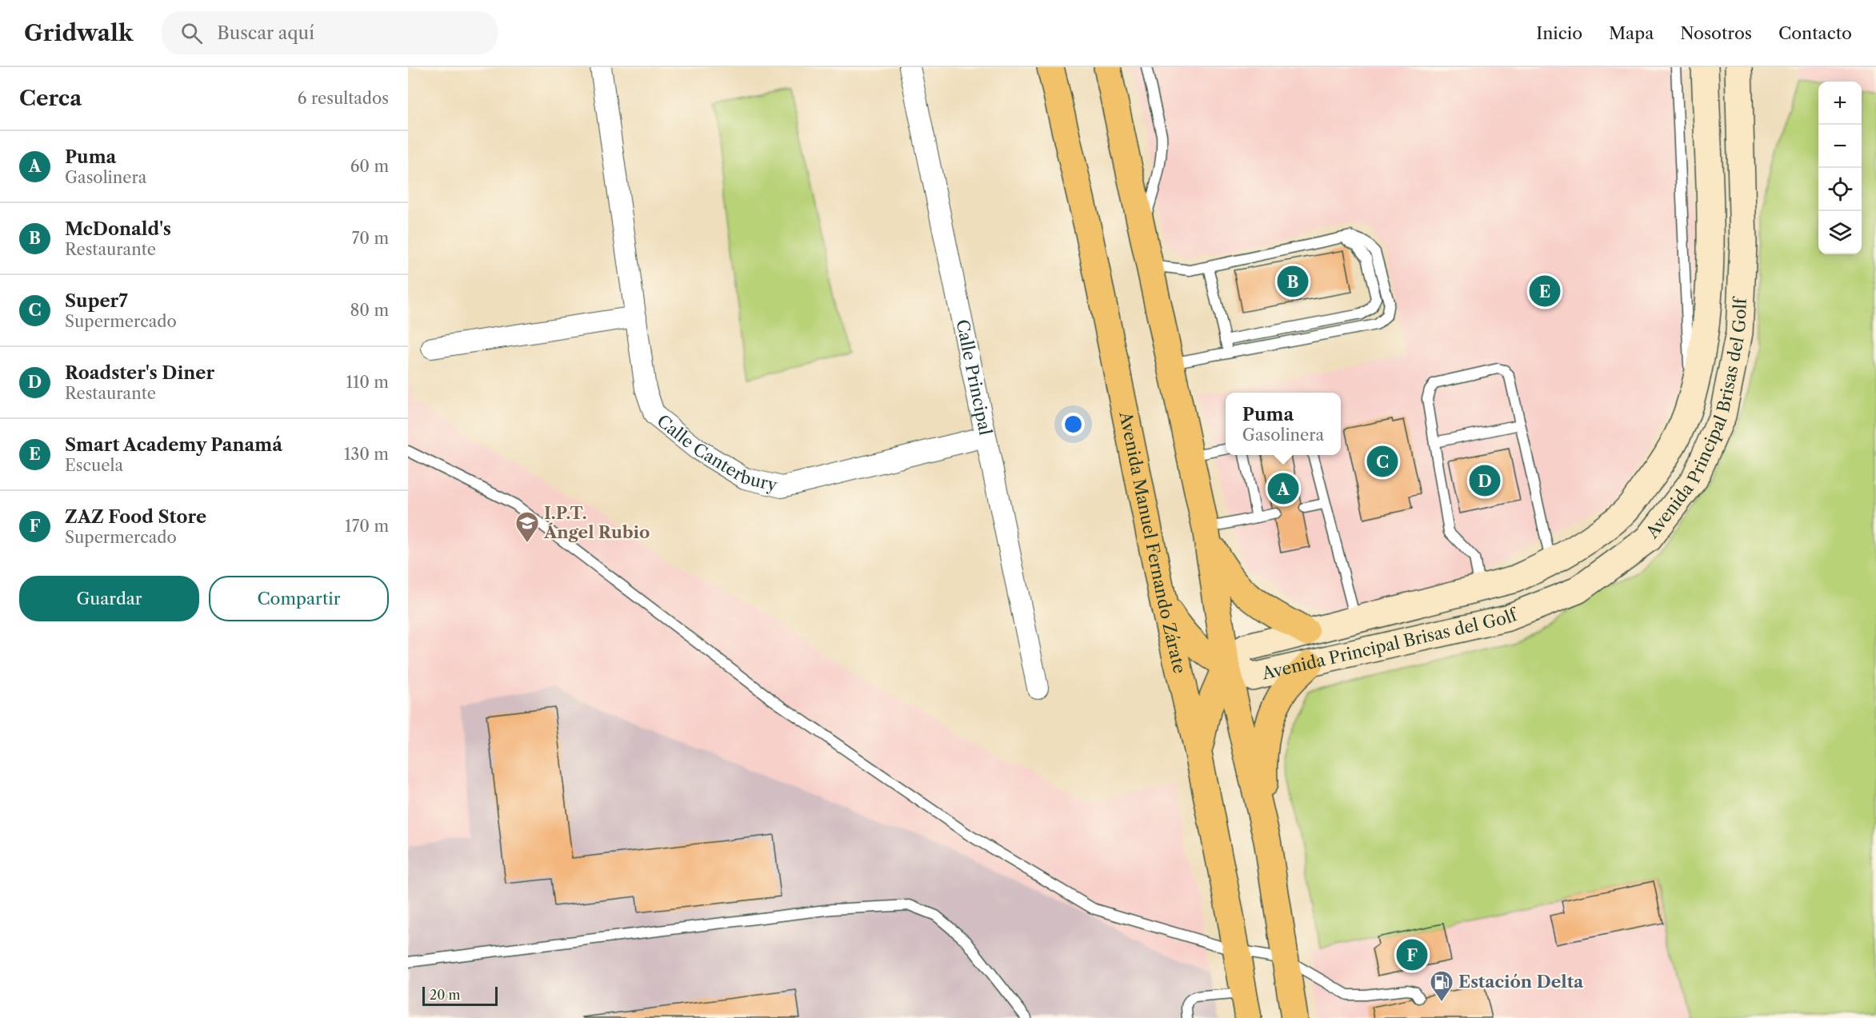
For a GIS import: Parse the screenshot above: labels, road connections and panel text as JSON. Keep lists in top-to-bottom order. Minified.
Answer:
{"streets":{"main road":["Avenida Manuel Fernando Zárate"],"street":["Calle Principal","Avenida Principal Brisas del Golf","Calle Canterbury"]},"crossings":[["Calle Principal","Calle Canterbury"]],"places":{"school or university":["I.P.T. Ángel Rubio"],"fuel station":["Estación Delta"]},"scale_bar":"20 m","page":{"header":"Gridwalk","search":"Buscar aquí","nav":["Inicio","Mapa","Nosotros","Contacto"],"heading":["Cerca","6 resultados"],"map_buttons":["+","−"],"list":[{"mark":"A","name":"Puma","note":"Gasolinera","value":"60 m"},{"mark":"B","name":"McDonald's","note":"Restaurante","value":"70 m"},{"mark":"C","name":"Super7","note":"Supermercado","value":"80 m"},{"mark":"D","name":"Roadster's Diner","note":"Restaurante","value":"110 m"},{"mark":"E","name":"Smart Academy Panamá","note":"Escuela","value":"130 m"},{"mark":"F","name":"ZAZ Food Store","note":"Supermercado","value":"170 m"}],"pins":["B","E","C","D","A","F"],"popup":["Puma","Gasolinera"],"buttons":["Guardar","Compartir"],"scale":"20 m"}}
